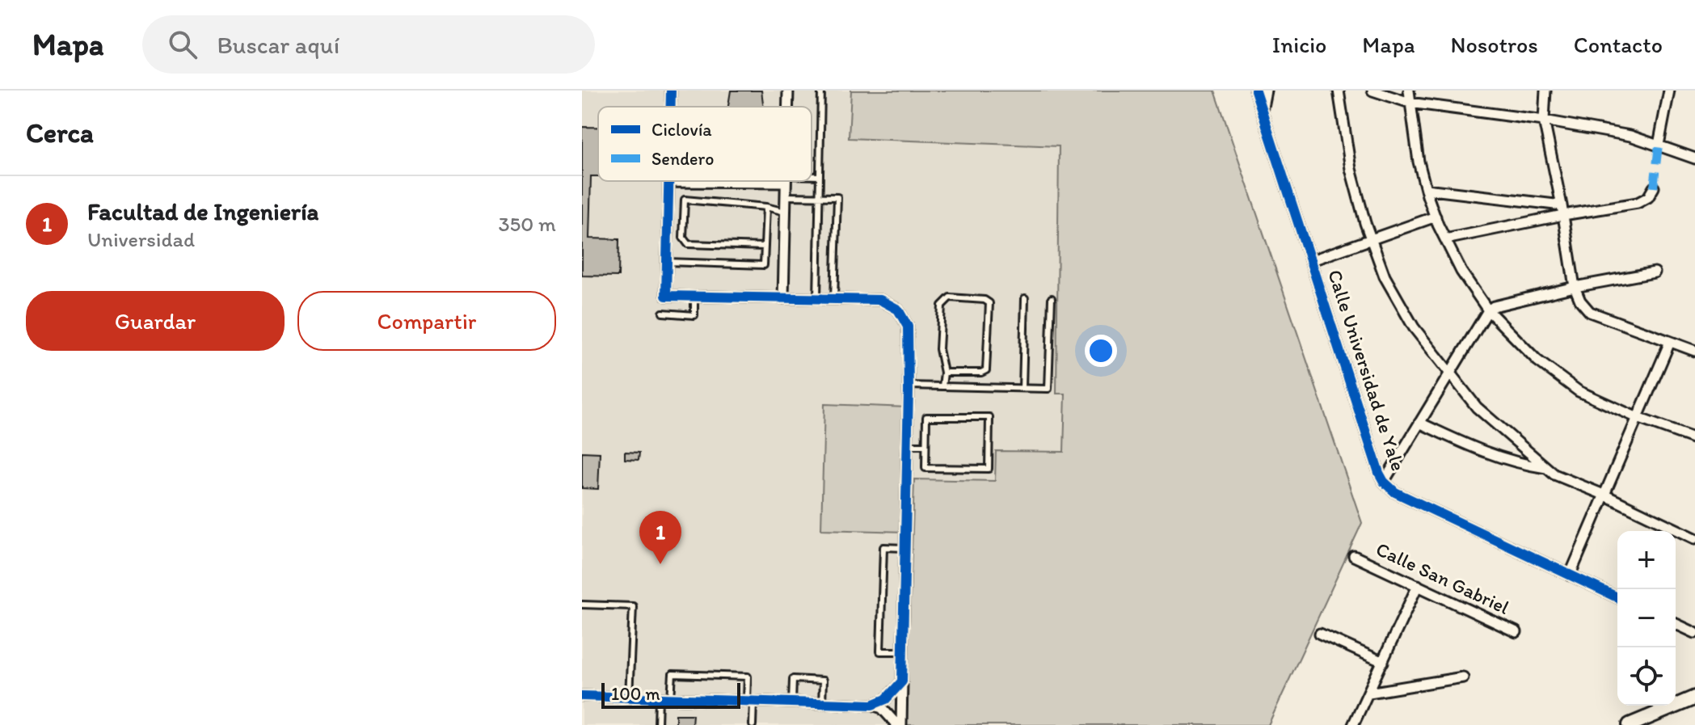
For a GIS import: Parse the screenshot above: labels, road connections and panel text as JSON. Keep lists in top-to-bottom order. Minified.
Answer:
{"streets":{"street":["Calle Universidad de Yale","Calle San Gabriel"]},"legend":["Ciclovía","Sendero"],"scale_bar":"100 m","page":{"header":"Mapa","search":"Buscar aquí","nav":["Inicio","Mapa","Nosotros","Contacto"],"heading":"Cerca","list":[{"mark":"1","name":"Facultad de Ingeniería","note":"Universidad","value":"350 m"}],"buttons":["Guardar","Compartir"],"pins":"1","map_buttons":["+","−"],"scale":"100 m"}}
